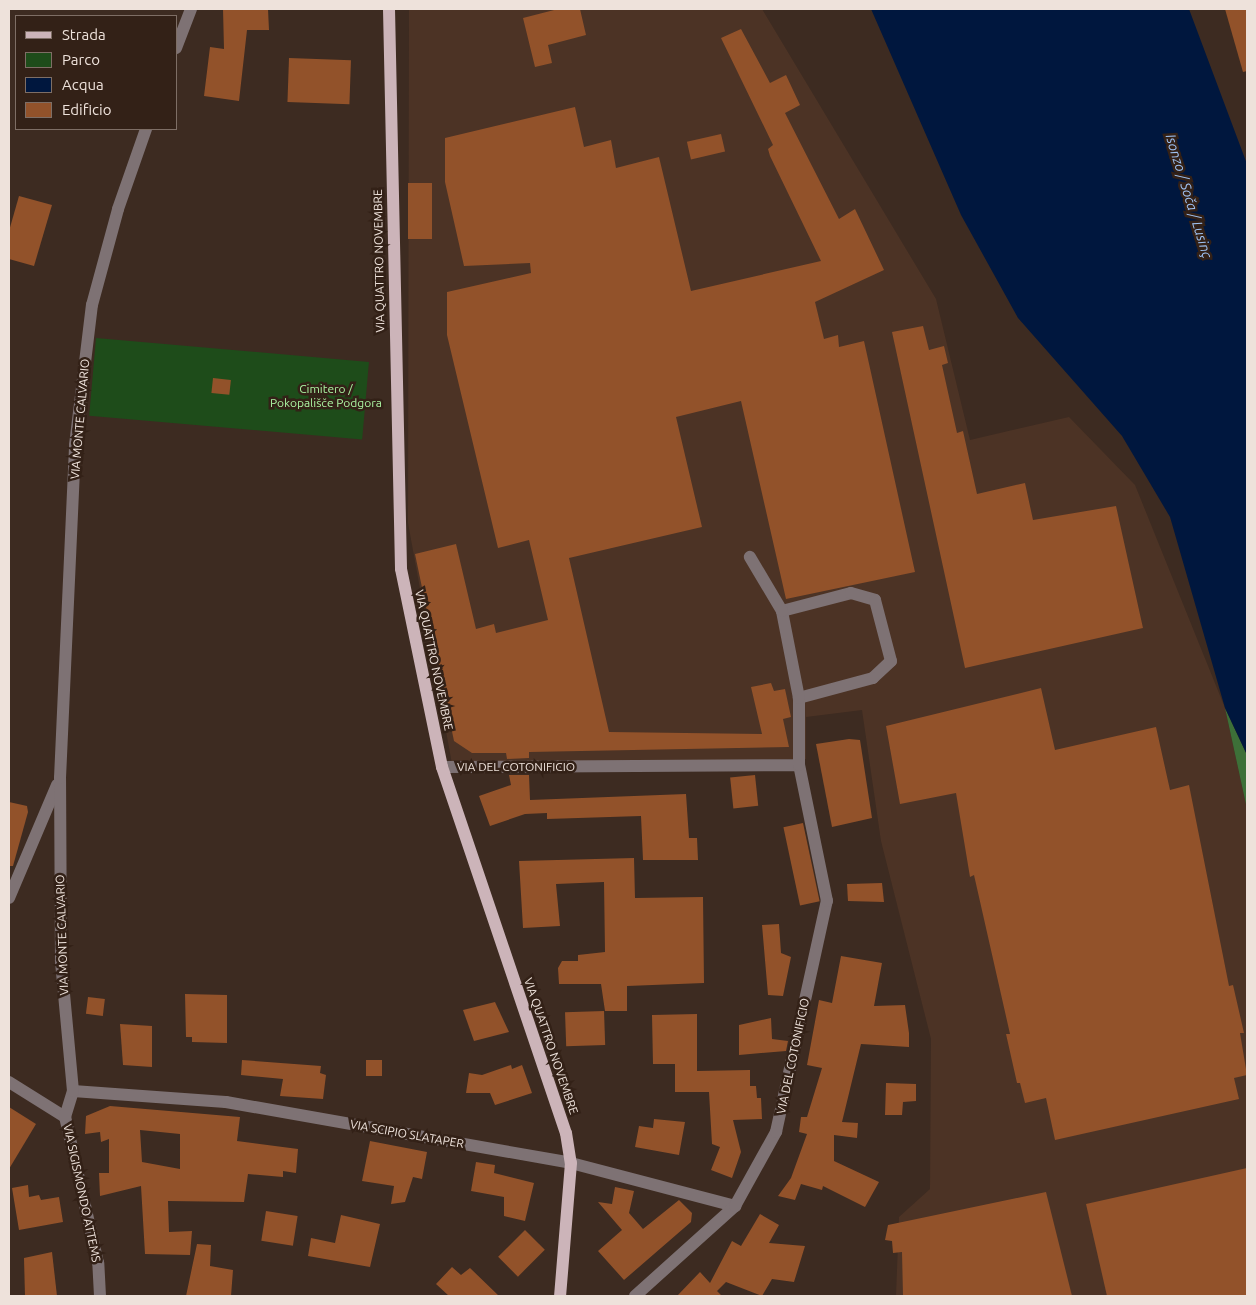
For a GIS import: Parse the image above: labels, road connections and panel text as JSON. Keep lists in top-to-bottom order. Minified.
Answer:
{"streets":{"main road":["VIA QUATTRO NOVEMBRE"],"street":["VIA MONTE CALVARIO","VIA DEL COTONIFICIO","VIA SCIPIO SLATAPER","VIA SIGISMONDO ATTEMS"]},"crossings":[["VIA QUATTRO NOVEMBRE","VIA DEL COTONIFICIO"],["VIA QUATTRO NOVEMBRE","VIA SCIPIO SLATAPER"],["VIA MONTE CALVARIO","VIA SCIPIO SLATAPER"],["VIA MONTE CALVARIO","VIA SIGISMONDO ATTEMS"],["VIA DEL COTONIFICIO","VIA SCIPIO SLATAPER"],["VIA SCIPIO SLATAPER","VIA SIGISMONDO ATTEMS"]],"water":["Isonzo / Soča / Lusinç"],"parks":["Cimitero / Pokopališče Podgora"],"legend":["Strada","Parco","Acqua","Edificio"]}
